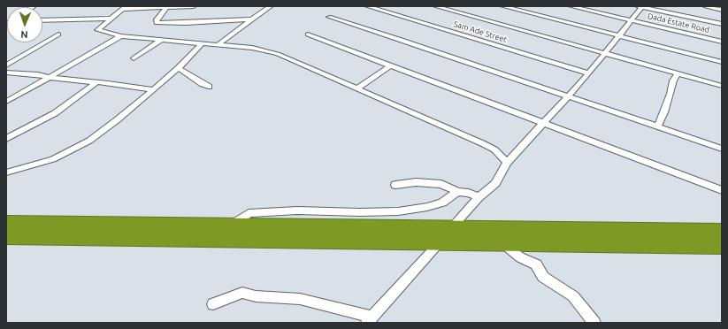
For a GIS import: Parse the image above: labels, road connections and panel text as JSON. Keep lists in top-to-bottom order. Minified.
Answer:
{"streets":{"street":["Dada Estate Road","Sam Ade Street"]},"north":"bottom"}
